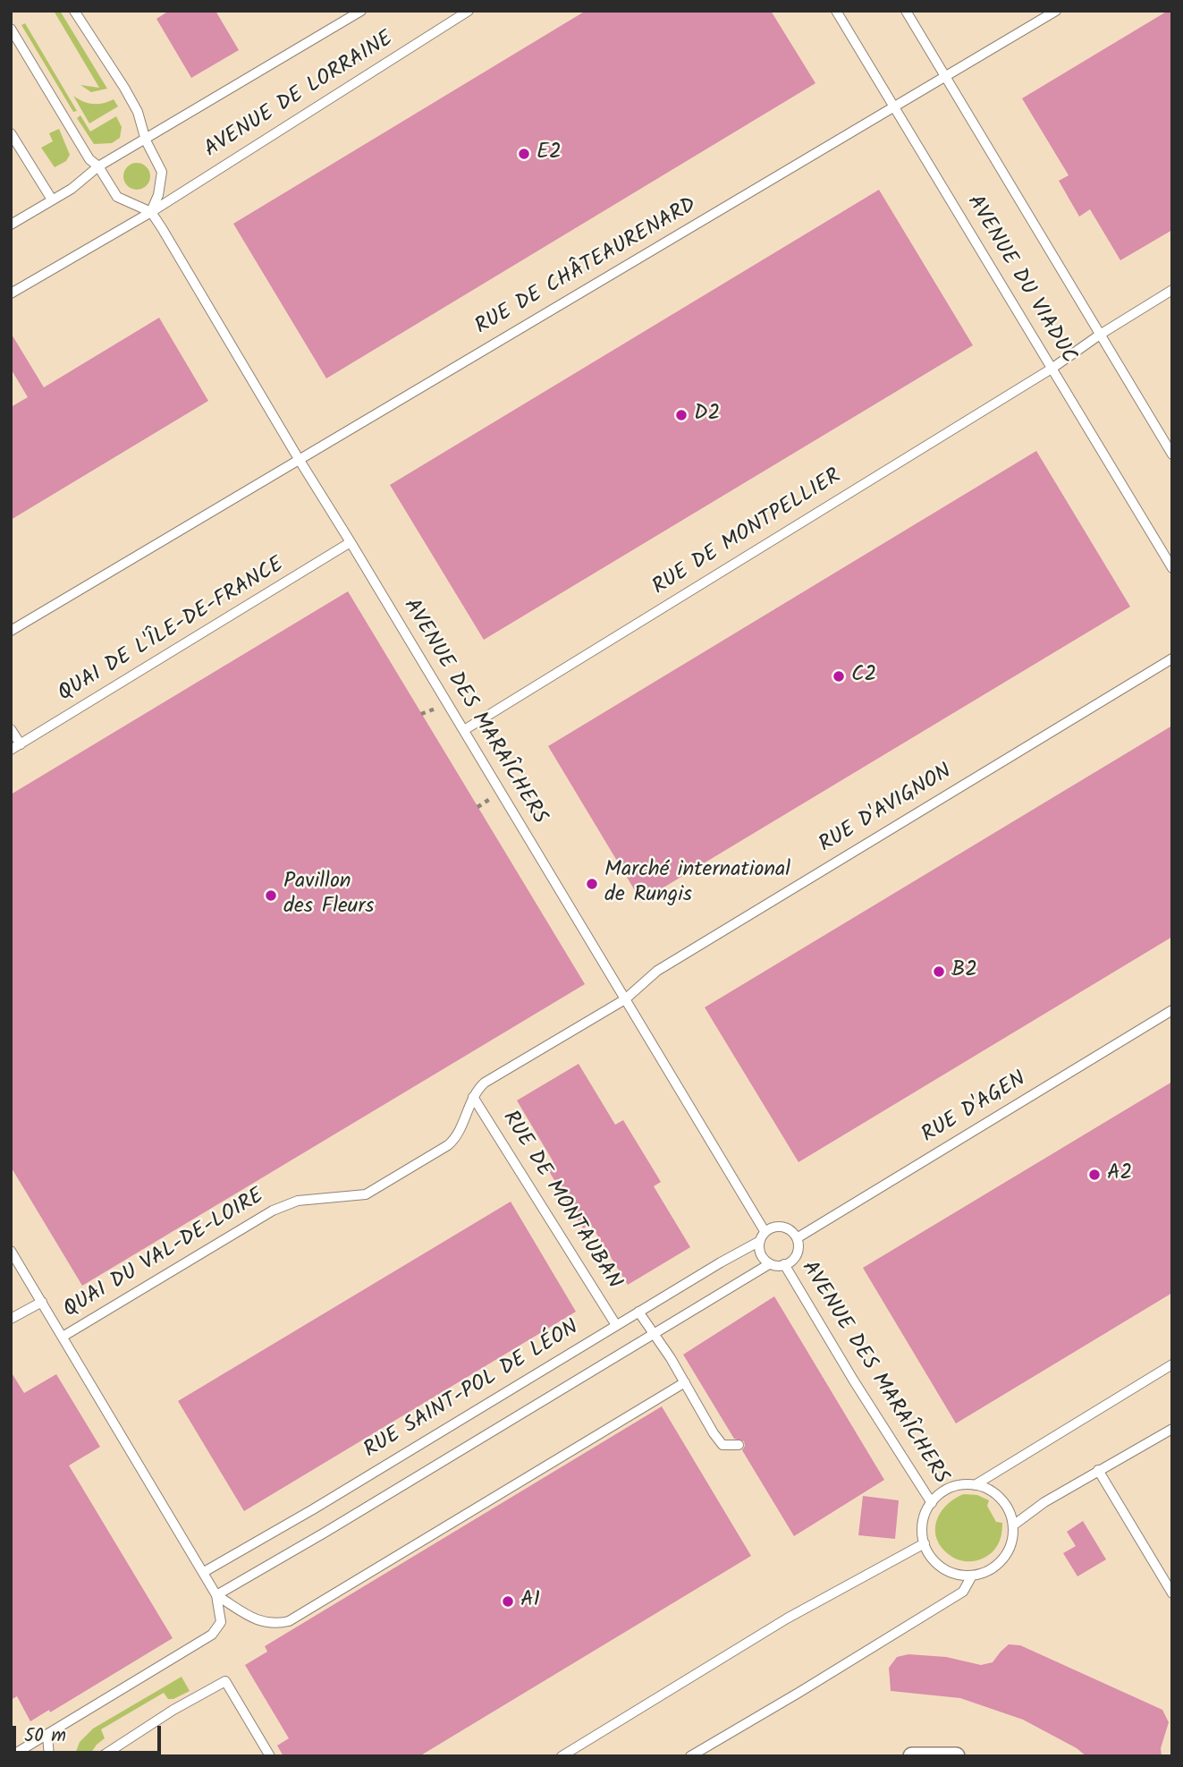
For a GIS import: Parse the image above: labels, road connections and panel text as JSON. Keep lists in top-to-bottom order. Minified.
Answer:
{"streets":{"lane":["AVENUE DE LORRAINE","RUE DE CHÂTEAURENARD","AVENUE DU VIADUC","RUE DE MONTPELLIER","QUAI DE L'ÎLE-DE-FRANCE","AVENUE DES MARAÎCHERS","RUE D'AVIGNON","RUE D'AGEN","RUE DE MONTAUBAN","QUAI DU VAL-DE-LOIRE","RUE SAINT-POL DE LÉON"]},"crossings":[["AVENUE DE LORRAINE","AVENUE DES MARAÎCHERS"],["RUE DE CHÂTEAURENARD","AVENUE DU VIADUC"],["RUE DE CHÂTEAURENARD","AVENUE DES MARAÎCHERS"],["AVENUE DU VIADUC","RUE DE MONTPELLIER"],["RUE DE MONTPELLIER","AVENUE DES MARAÎCHERS"],["QUAI DE L'ÎLE-DE-FRANCE","AVENUE DES MARAÎCHERS"],["AVENUE DES MARAÎCHERS","RUE D'AVIGNON"],["AVENUE DES MARAÎCHERS","RUE D'AGEN"],["AVENUE DES MARAÎCHERS","QUAI DU VAL-DE-LOIRE"],["AVENUE DES MARAÎCHERS","RUE SAINT-POL DE LÉON"],["RUE D'AVIGNON","QUAI DU VAL-DE-LOIRE"],["RUE D'AGEN","RUE SAINT-POL DE LÉON"],["RUE DE MONTAUBAN","QUAI DU VAL-DE-LOIRE"],["RUE DE MONTAUBAN","RUE SAINT-POL DE LÉON"]],"places":["E2","D2","C2","Marché international de Rungis","Pavillon des Fleurs","B2","A2","A1"],"scale_bar":"50 m"}
